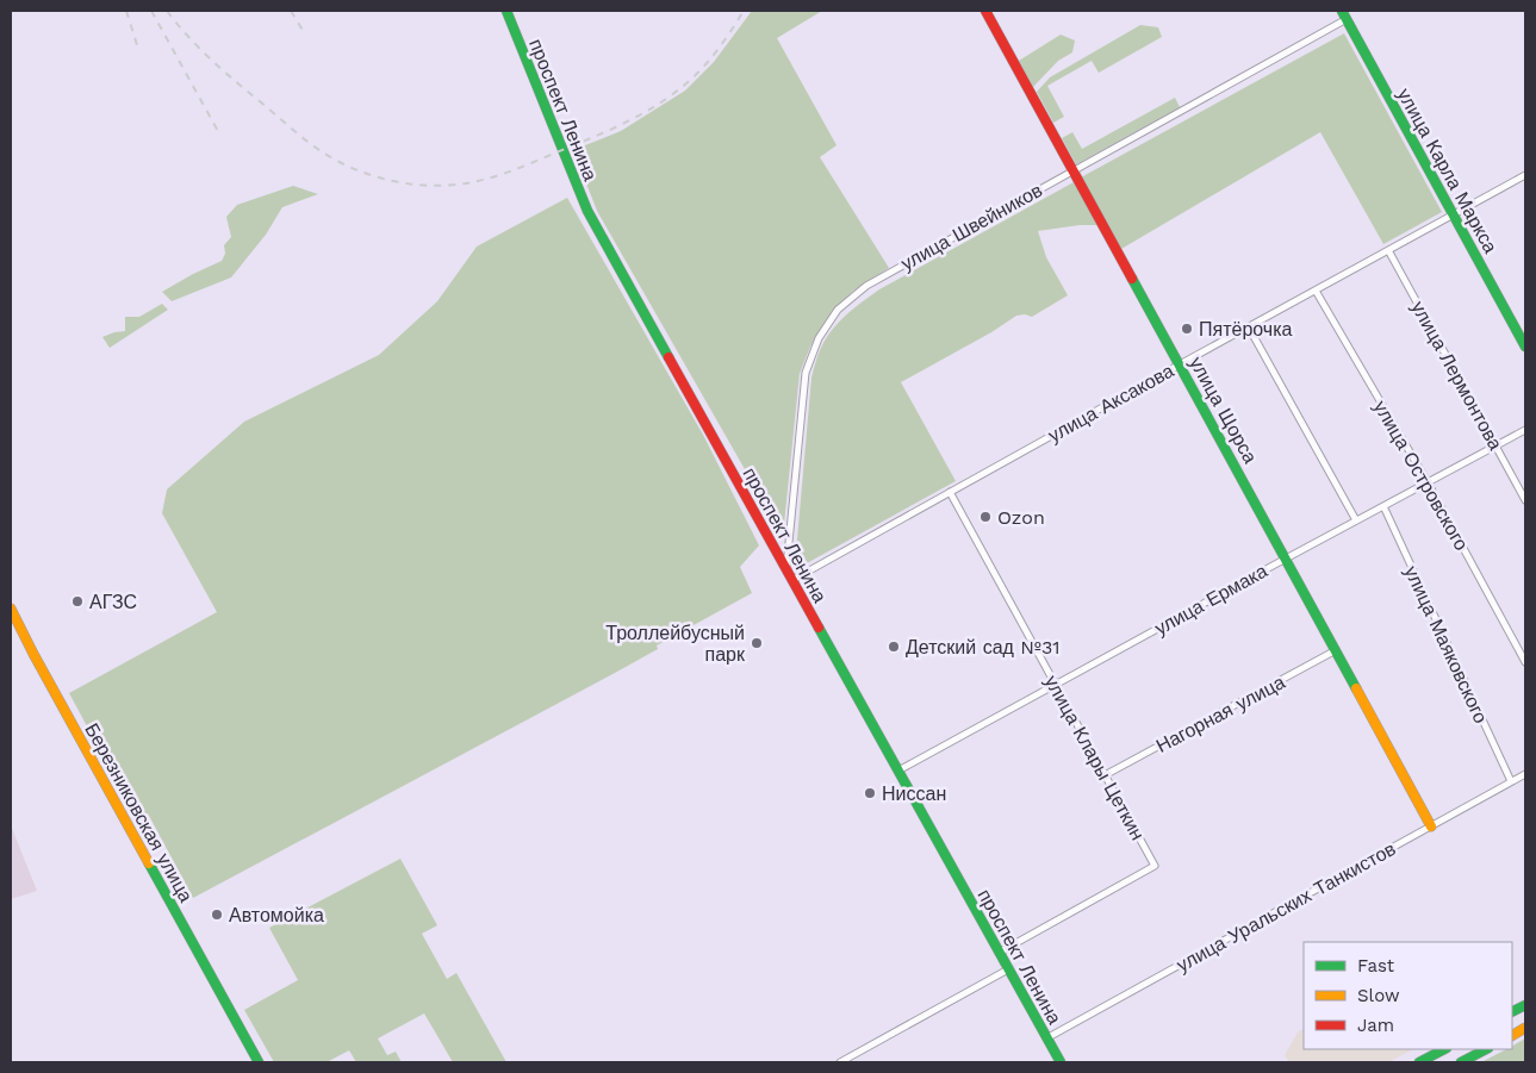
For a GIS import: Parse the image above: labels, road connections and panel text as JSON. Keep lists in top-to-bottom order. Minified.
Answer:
{"streets":{"main road":["проспект Ленина","улица Карла Маркса","улица Щорса","Березниковская улица"],"street":["улица Швейников","улица Лермонтова","улица Аксакова","улица Островского","улица Ермака","улица Маяковского","Нагорная улица","улица Клары Цеткин","улица Уральских Танкистов"]},"crossings":[["проспект Ленина","улица Швейников"],["проспект Ленина","улица Аксакова"],["проспект Ленина","улица Ермака"],["проспект Ленина","улица Клары Цеткин"],["проспект Ленина","улица Уральских Танкистов"],["улица Карла Маркса","улица Швейников"],["улица Карла Маркса","улица Аксакова"],["улица Швейников","улица Щорса"],["улица Лермонтова","улица Аксакова"],["улица Лермонтова","улица Ермака"],["улица Аксакова","улица Щорса"],["улица Аксакова","улица Островского"],["улица Аксакова","улица Клары Цеткин"],["улица Щорса","улица Ермака"],["улица Щорса","Нагорная улица"],["улица Щорса","улица Уральских Танкистов"],["улица Островского","улица Ермака"],["улица Ермака","улица Маяковского"],["улица Ермака","улица Клары Цеткин"],["улица Маяковского","улица Уральских Танкистов"],["Нагорная улица","улица Клары Цеткин"]],"places":["Пятёрочка","Ozon","АГЗС","Троллейбусный парк","Детский сад №31","Ниссан","Автомойка"],"legend":["Fast","Slow","Jam"]}
